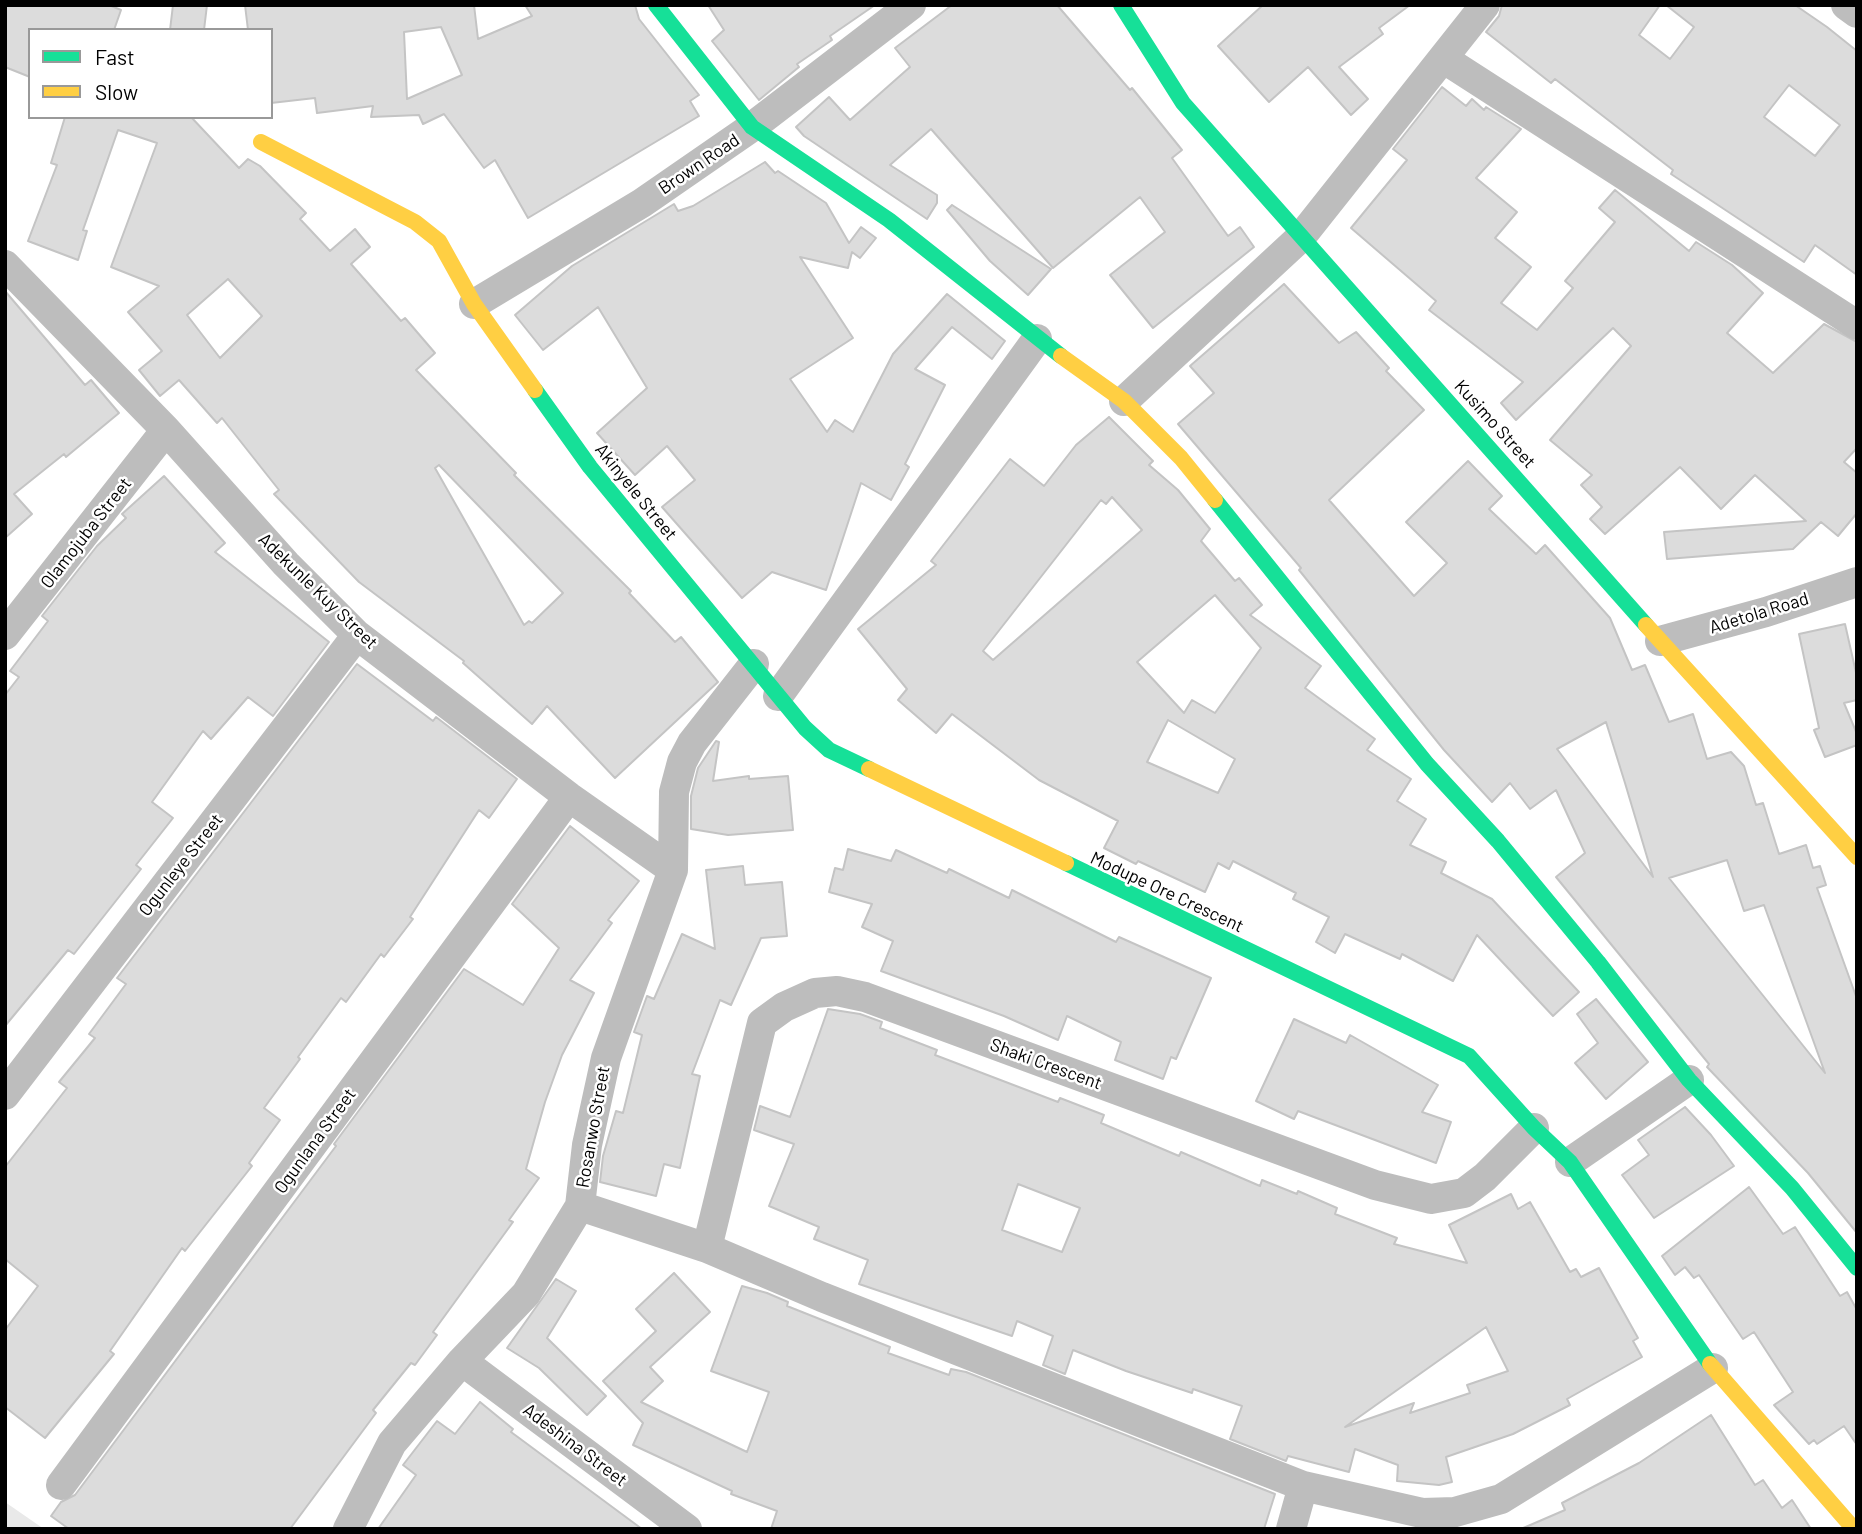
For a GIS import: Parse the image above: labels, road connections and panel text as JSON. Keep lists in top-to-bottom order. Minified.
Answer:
{"streets":{"street":["Brown Road","Kusimo Street","Akinyele Street","Olamojuba Street","Adekunle Kuy Street","Adetola Road","Ogunleye Street","Modupe Ore Crescent","Shaki Crescent","Rosanwo Street","Ogunlana Street","Adeshina Street"]},"crossings":[["Brown Road","Akinyele Street"],["Kusimo Street","Adetola Road"],["Akinyele Street","Modupe Ore Crescent"],["Akinyele Street","Rosanwo Street"],["Olamojuba Street","Adekunle Kuy Street"],["Adekunle Kuy Street","Ogunleye Street"],["Adekunle Kuy Street","Rosanwo Street"],["Adekunle Kuy Street","Ogunlana Street"],["Modupe Ore Crescent","Shaki Crescent"],["Rosanwo Street","Adeshina Street"]],"legend":["Fast","Slow"]}
